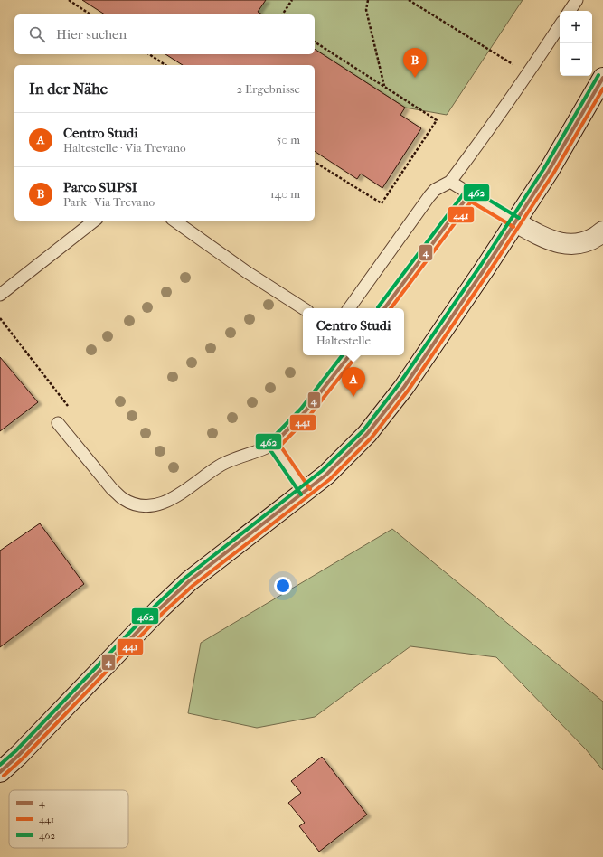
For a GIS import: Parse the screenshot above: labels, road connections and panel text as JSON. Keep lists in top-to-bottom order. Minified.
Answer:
{"lines":["transit line 462","transit line 4","transit line 441"],"legend":["4","441","462"],"page":{"map_buttons":["+","−"],"search":"Hier suchen","pins":["B","A"],"heading":["In der Nähe","2 Ergebnisse"],"list":[{"mark":"A","name":"Centro Studi","note":"Haltestelle · Via Trevano","value":"50 m"},{"mark":"B","name":"Parco SUPSI","note":"Park · Via Trevano","value":"140 m"}],"popup":["Centro Studi","Haltestelle"]}}
